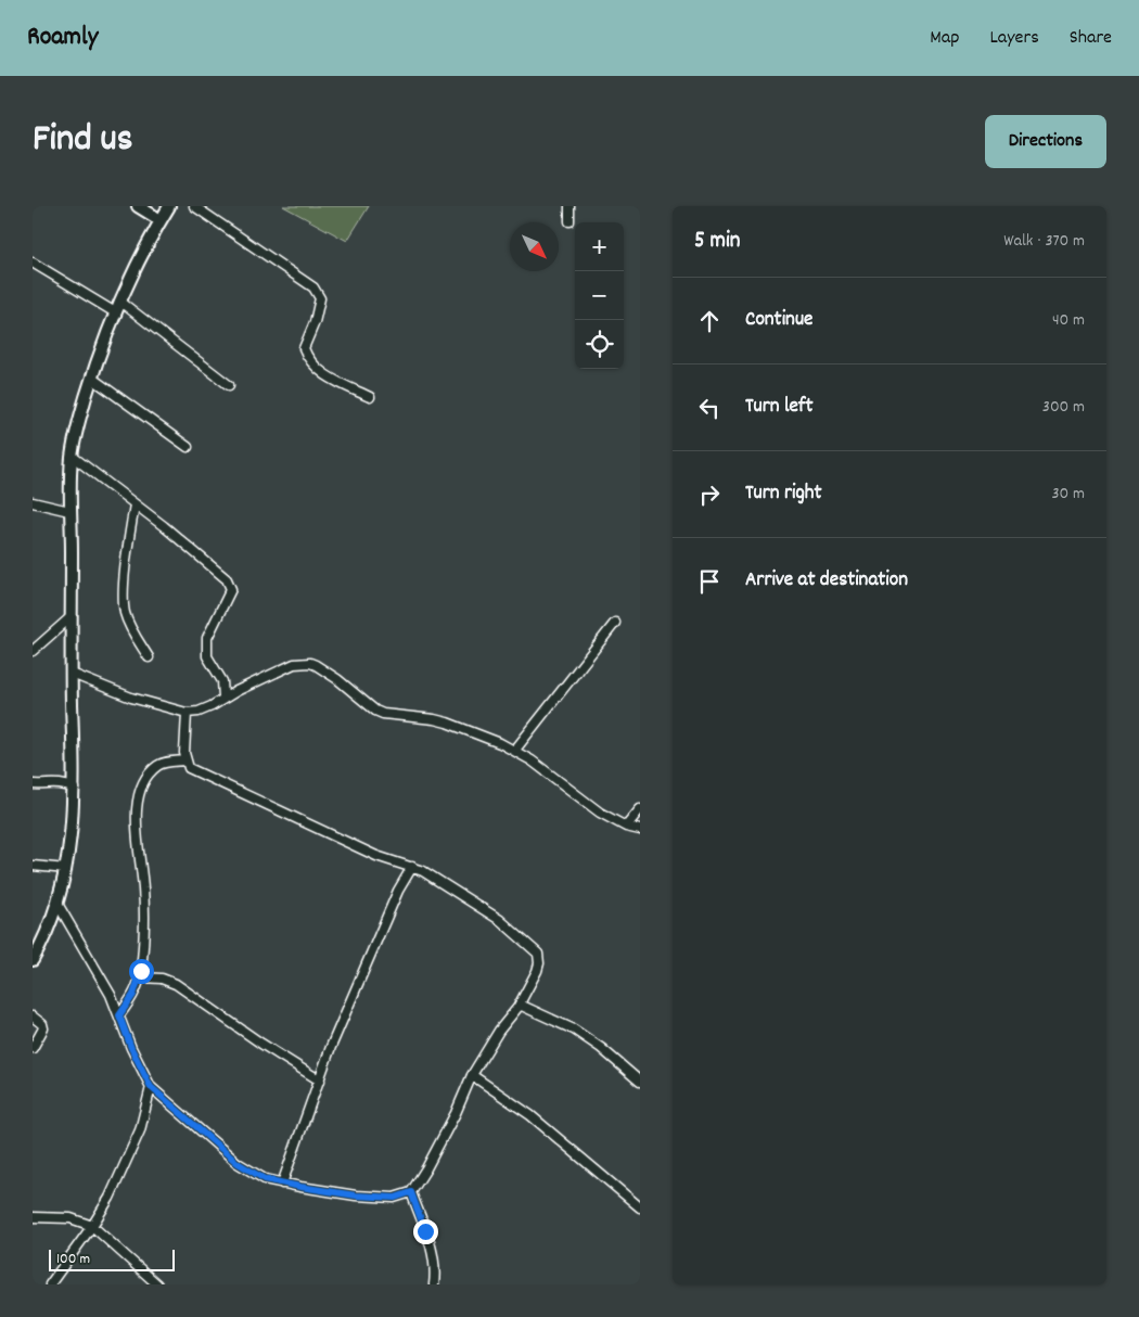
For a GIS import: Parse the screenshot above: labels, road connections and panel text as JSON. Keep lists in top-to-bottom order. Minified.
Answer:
{"scale_bar":"100 m","north":"bottom right","page":{"header":"Roamly","nav":["Map","Layers","Share"],"title":"Find us","buttons":"Directions","heading":["5 min","Walk · 370 m"],"map_buttons":["+","−"],"list":[["Continue","40 m"],["Turn left","300 m"],["Turn right","30 m"],"Arrive at destination"],"scale":"100 m"}}
